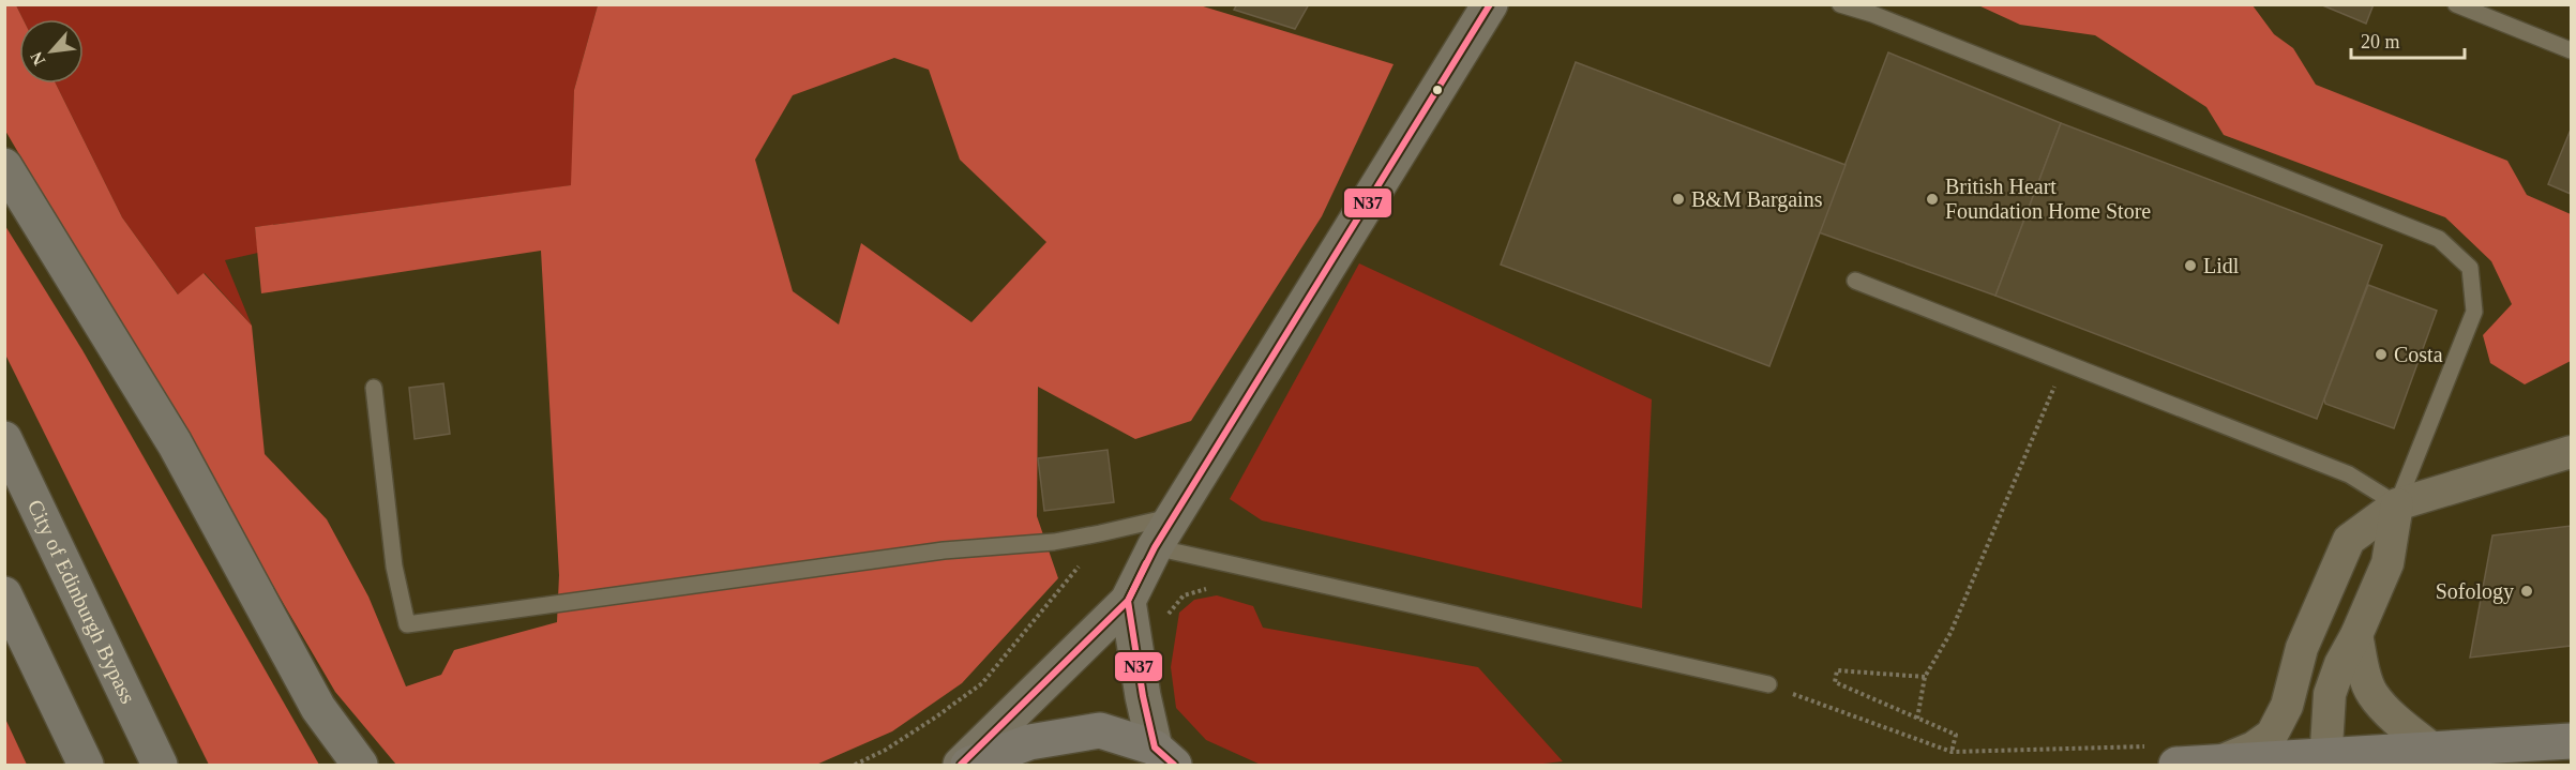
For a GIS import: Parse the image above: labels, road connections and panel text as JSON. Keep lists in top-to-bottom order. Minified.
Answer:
{"streets":{"highway":["City of Edinburgh Bypass"]},"places":["B&M Bargains","British Heart Foundation Home Store","Lidl","Costa","Sofology"],"lines":["transit line N37"],"scale_bar":"20 m","north":"bottom left"}
